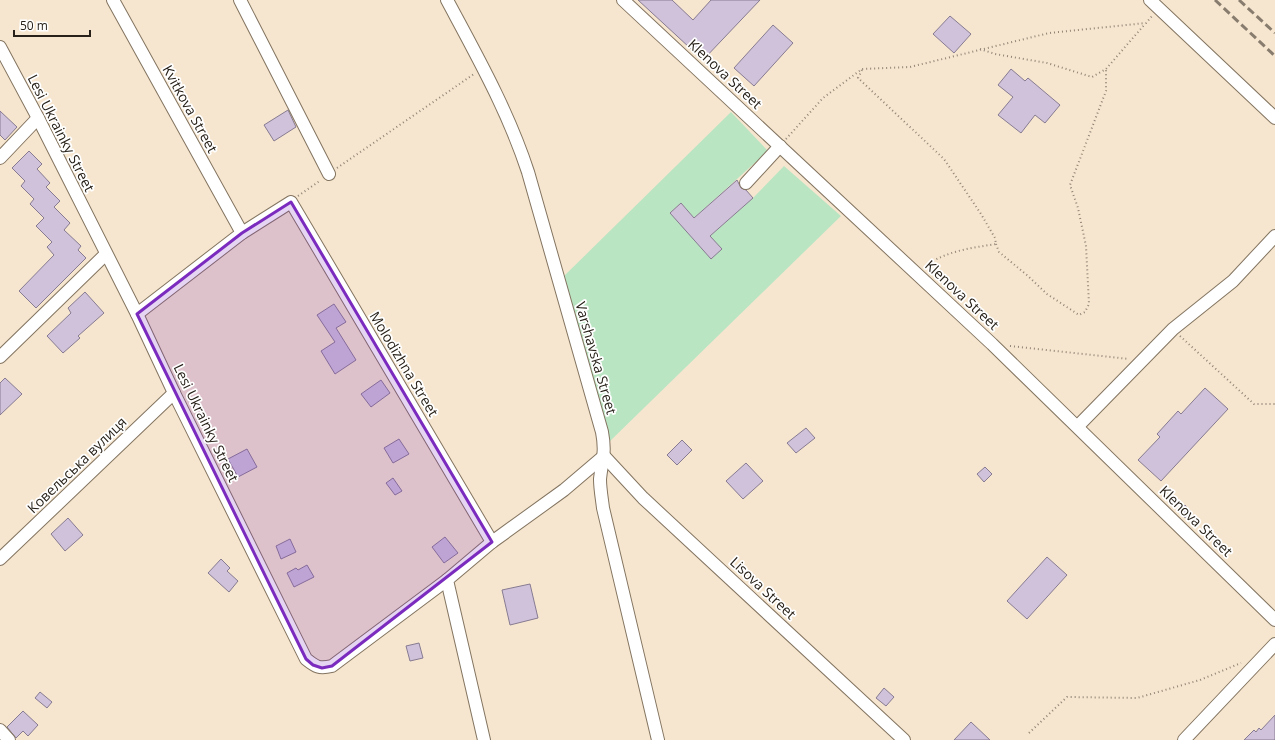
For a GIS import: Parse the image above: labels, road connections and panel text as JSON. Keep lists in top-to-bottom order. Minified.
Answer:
{"streets":{"street":["Klenova Street","Kvitkova Street","Lesi Ukrainky Street","Varshavska Street","Molodizhna Street","Ковельська вулиця","Lisova Street"]},"crossings":[["Lesi Ukrainky Street","Ковельська вулиця"],["Varshavska Street","Lisova Street"]],"scale_bar":"50 m"}
